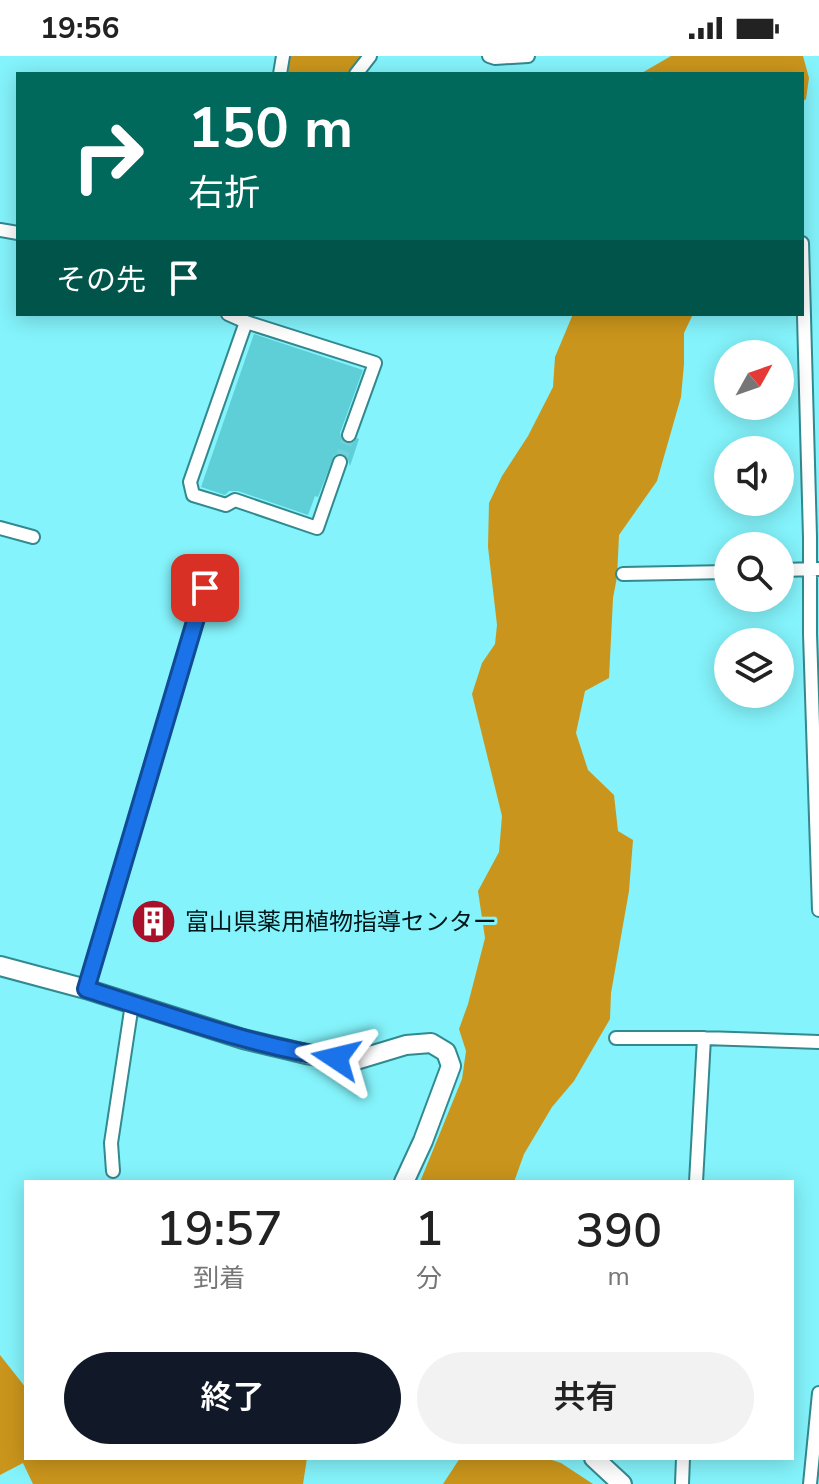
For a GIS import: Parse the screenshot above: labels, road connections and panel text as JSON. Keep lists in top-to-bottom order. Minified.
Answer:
{"places":{"building":["富山県薬用植物指導センター"]},"north":"top right","page":{"status":"19:56","turn":["150 m","右折"],"then":"その先","eta":["19:57","到着","1","分","390","m"],"buttons":["終了","共有"]}}
